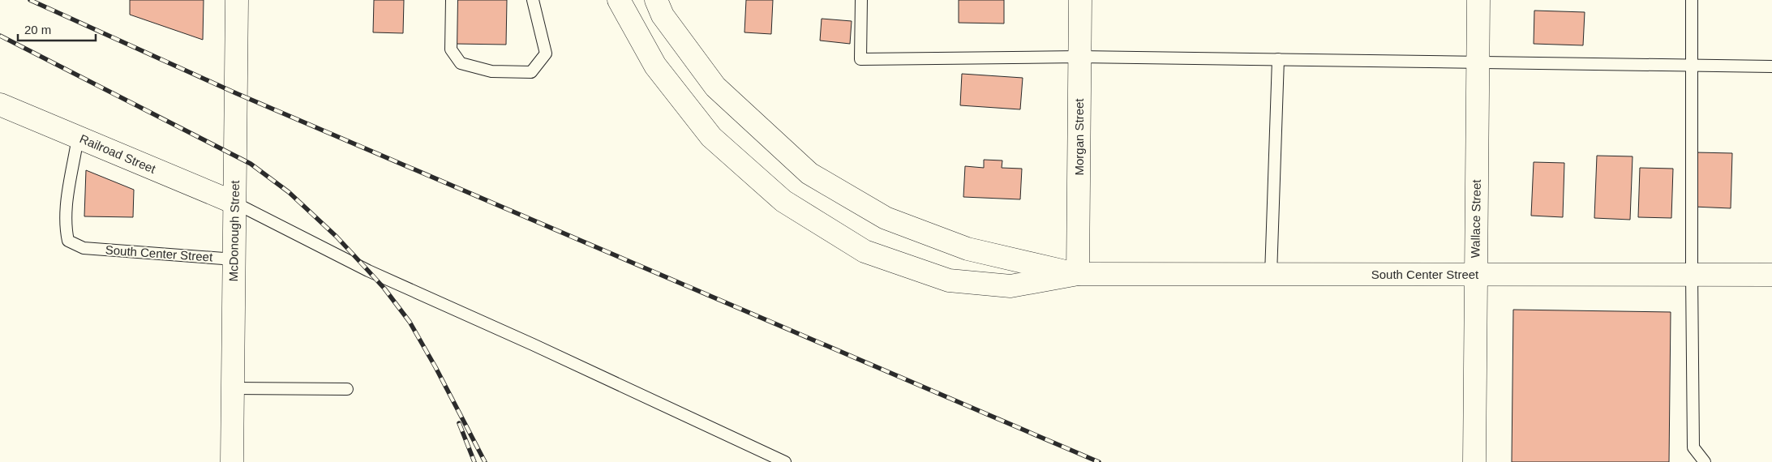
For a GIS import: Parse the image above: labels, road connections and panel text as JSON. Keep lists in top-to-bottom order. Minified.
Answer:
{"streets":{"street":["Morgan Street","Railroad Street","Wallace Street","McDonough Street","South Center Street"]},"crossings":[["Morgan Street","South Center Street"],["Railroad Street","McDonough Street"],["Railroad Street","South Center Street"],["Wallace Street","South Center Street"],["McDonough Street","South Center Street"]],"scale_bar":"20 m"}
